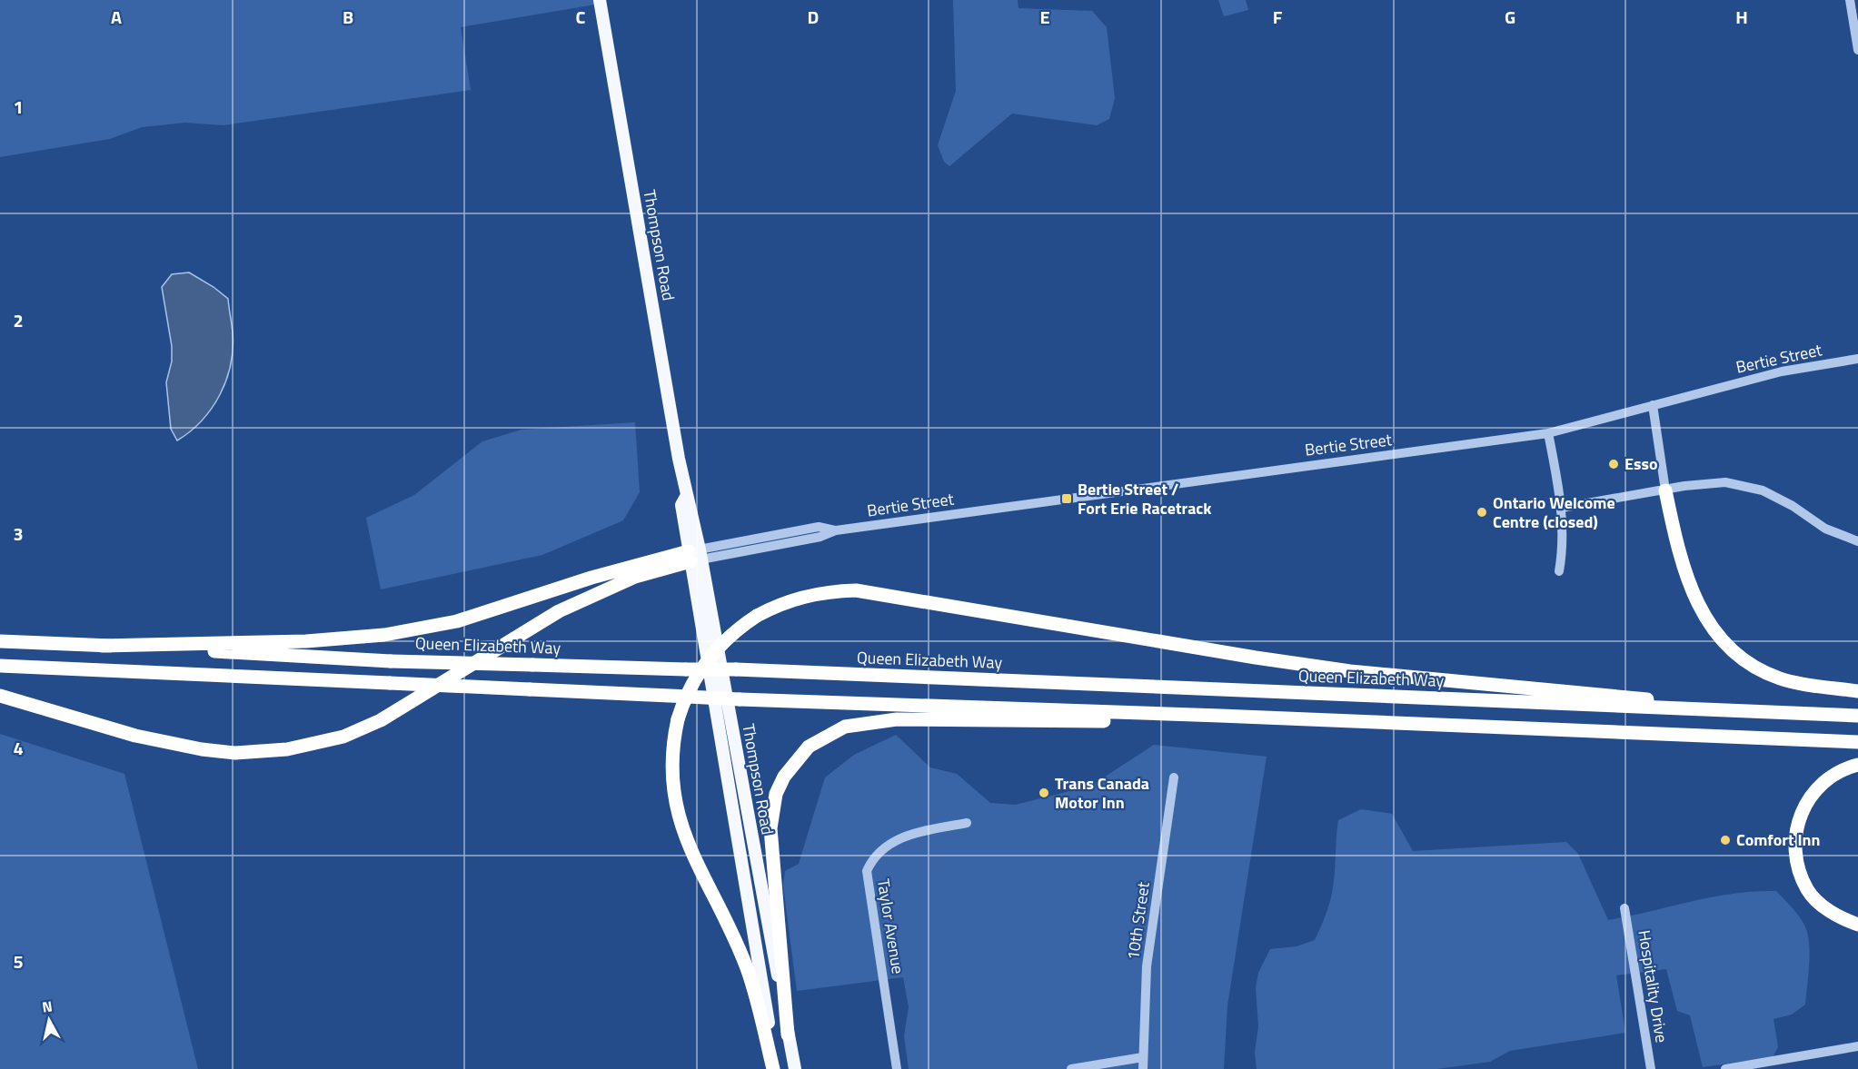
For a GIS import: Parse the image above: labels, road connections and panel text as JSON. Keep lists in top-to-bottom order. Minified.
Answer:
{"streets":{"highway":["Queen Elizabeth Way"],"main road":["Thompson Road"],"street":["Bertie Street","10th Street","Taylor Avenue","Hospitality Drive"]},"crossings":[["Thompson Road","Bertie Street"]],"places":{"other":["Esso","Ontario Welcome Centre (closed)","Trans Canada Motor Inn","Comfort Inn"],"transit":["Bertie Street / Fort Erie Racetrack"]},"north":"top","grid":{"columns":["A","B","C","D","E","F","G","H"],"rows":["1","2","3","4","5"]}}
